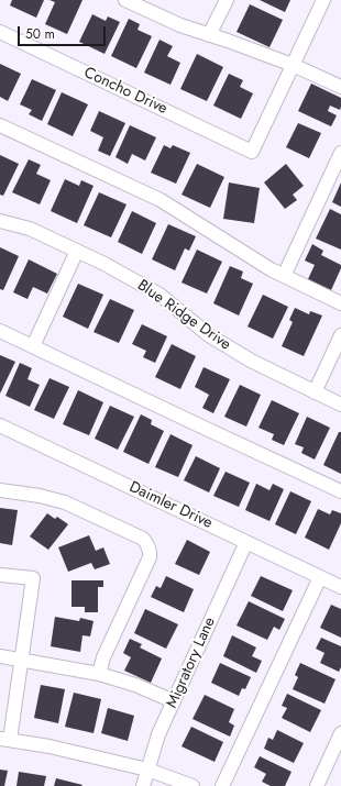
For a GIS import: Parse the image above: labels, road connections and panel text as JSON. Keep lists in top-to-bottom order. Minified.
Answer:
{"streets":{"street":["Concho Drive","Blue Ridge Drive","Daimler Drive","Migratory Lane"]},"crossings":[["Daimler Drive","Migratory Lane"]],"scale_bar":"50 m"}
